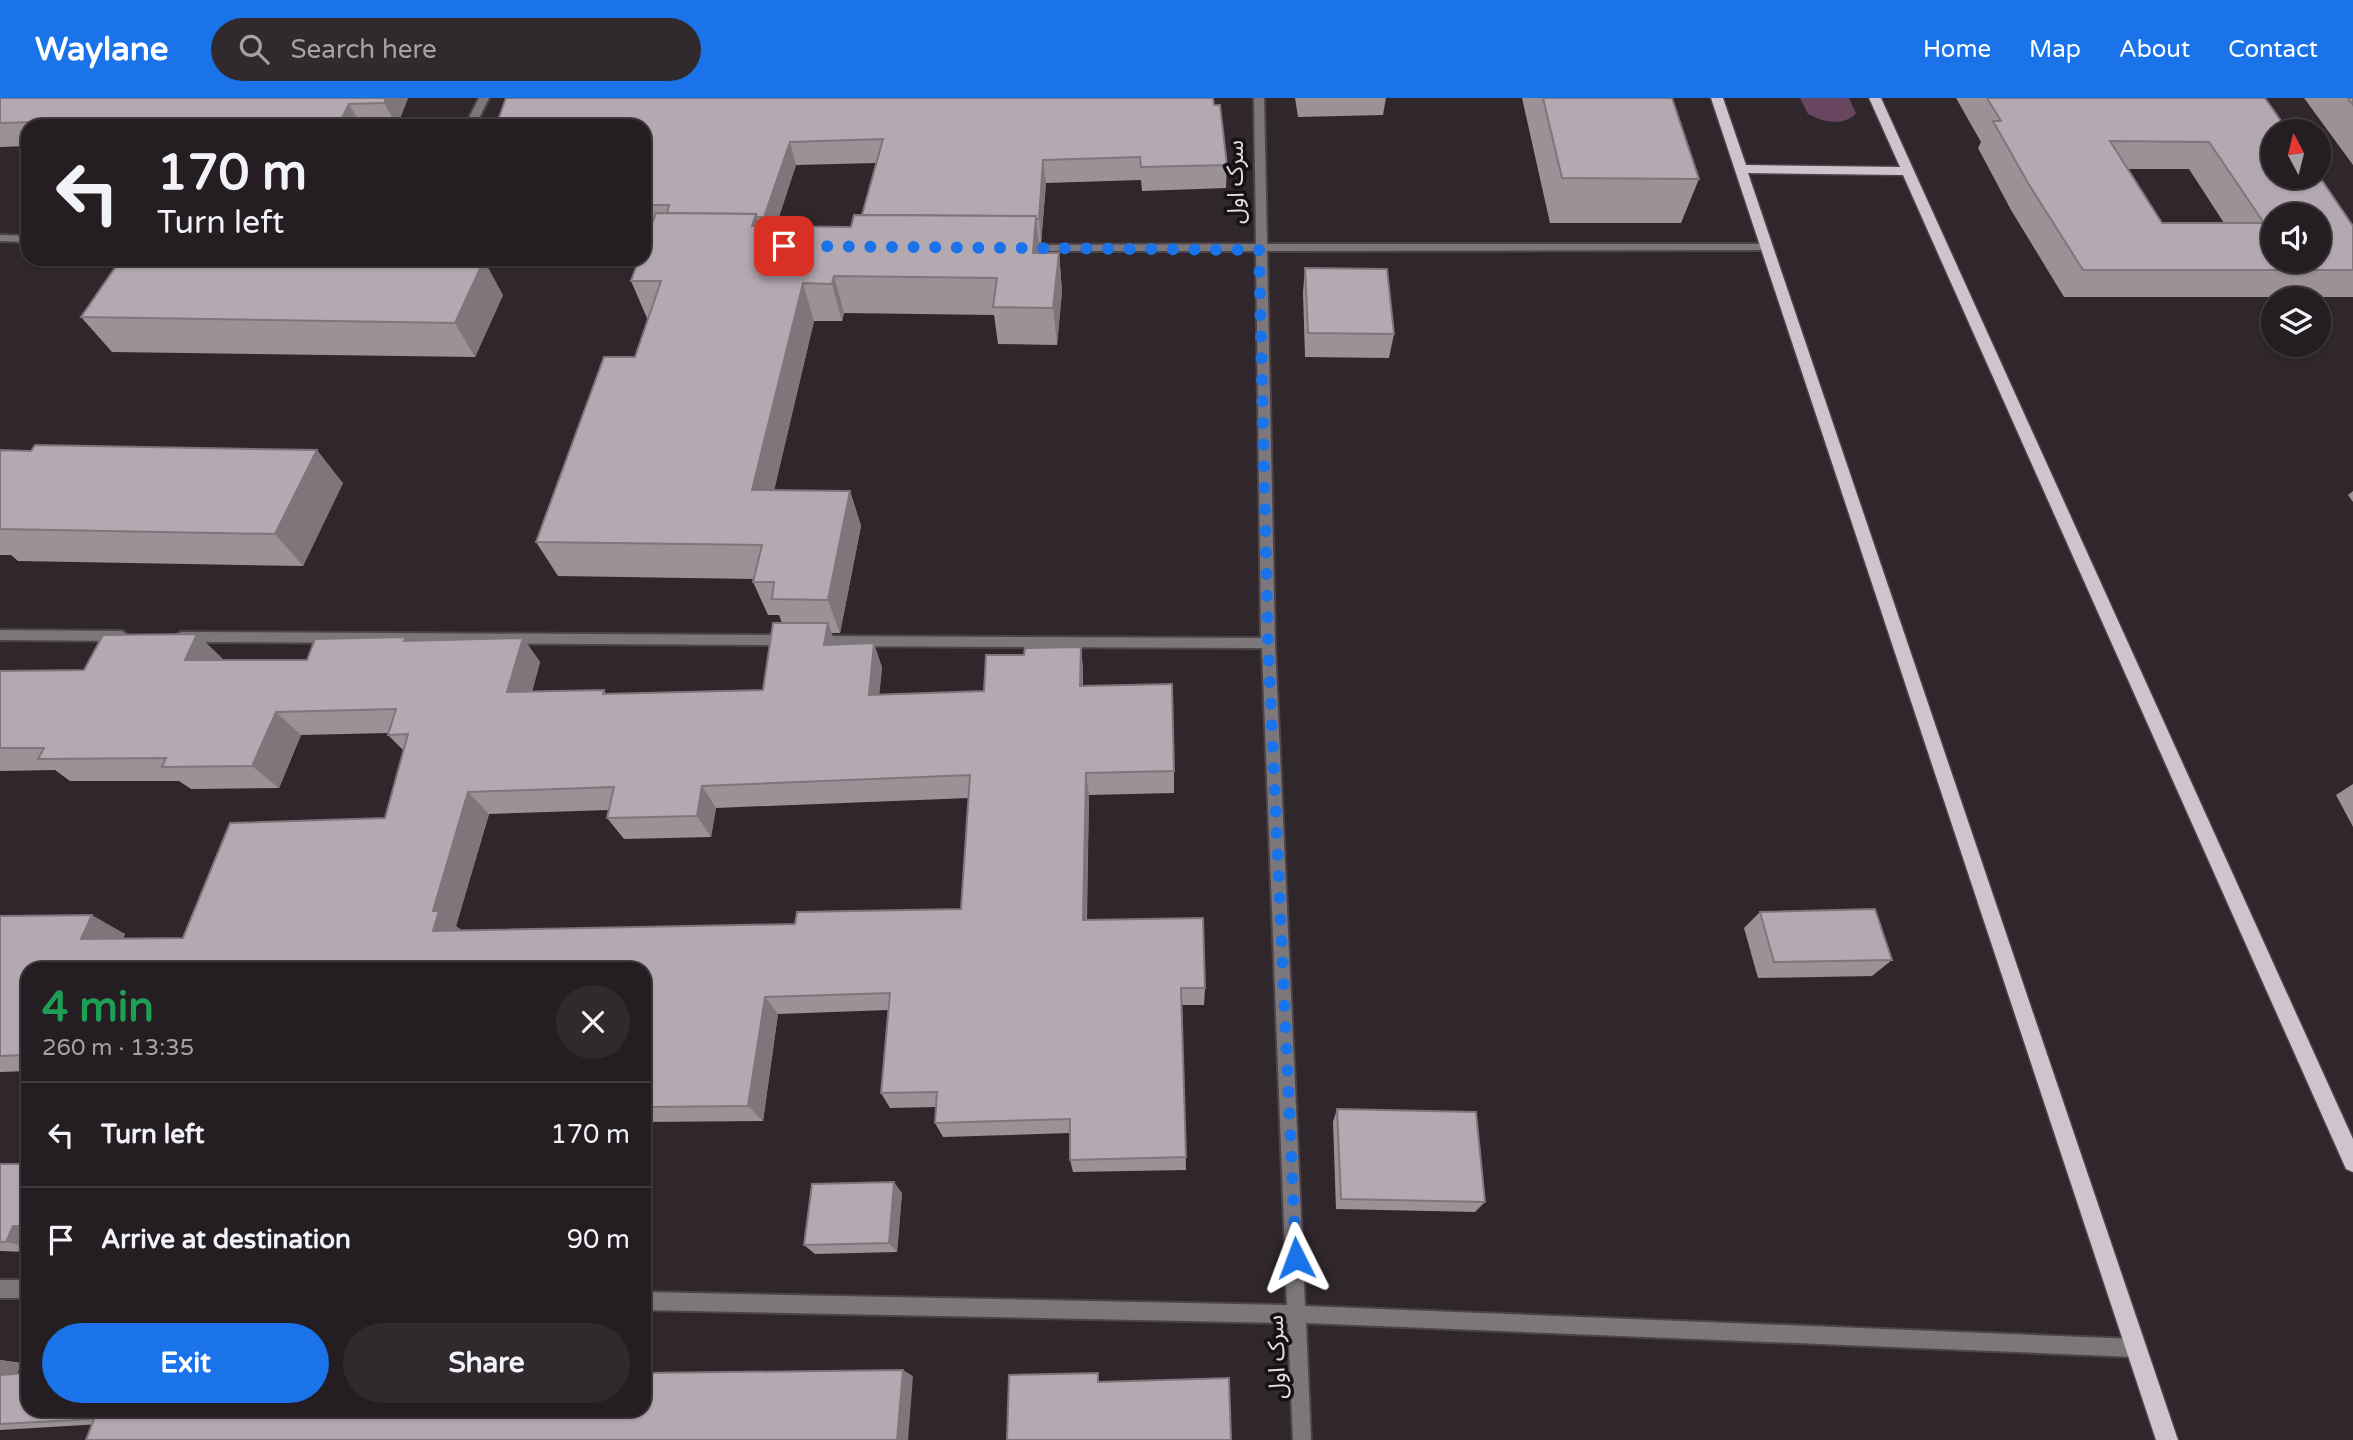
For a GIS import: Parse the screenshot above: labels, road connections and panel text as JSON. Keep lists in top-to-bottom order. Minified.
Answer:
{"streets":{"street":["سرک‌ اول"]},"north":"top","page":{"header":"Waylane","search":"Search here","nav":["Home","Map","About","Contact"],"turn":["170 m","Turn left"],"heading":["4 min","260 m · 13:35"],"list":[{"name":"Turn left","value":"170 m"},{"name":"Arrive at destination","value":"90 m"}],"buttons":["Exit","Share"]}}
